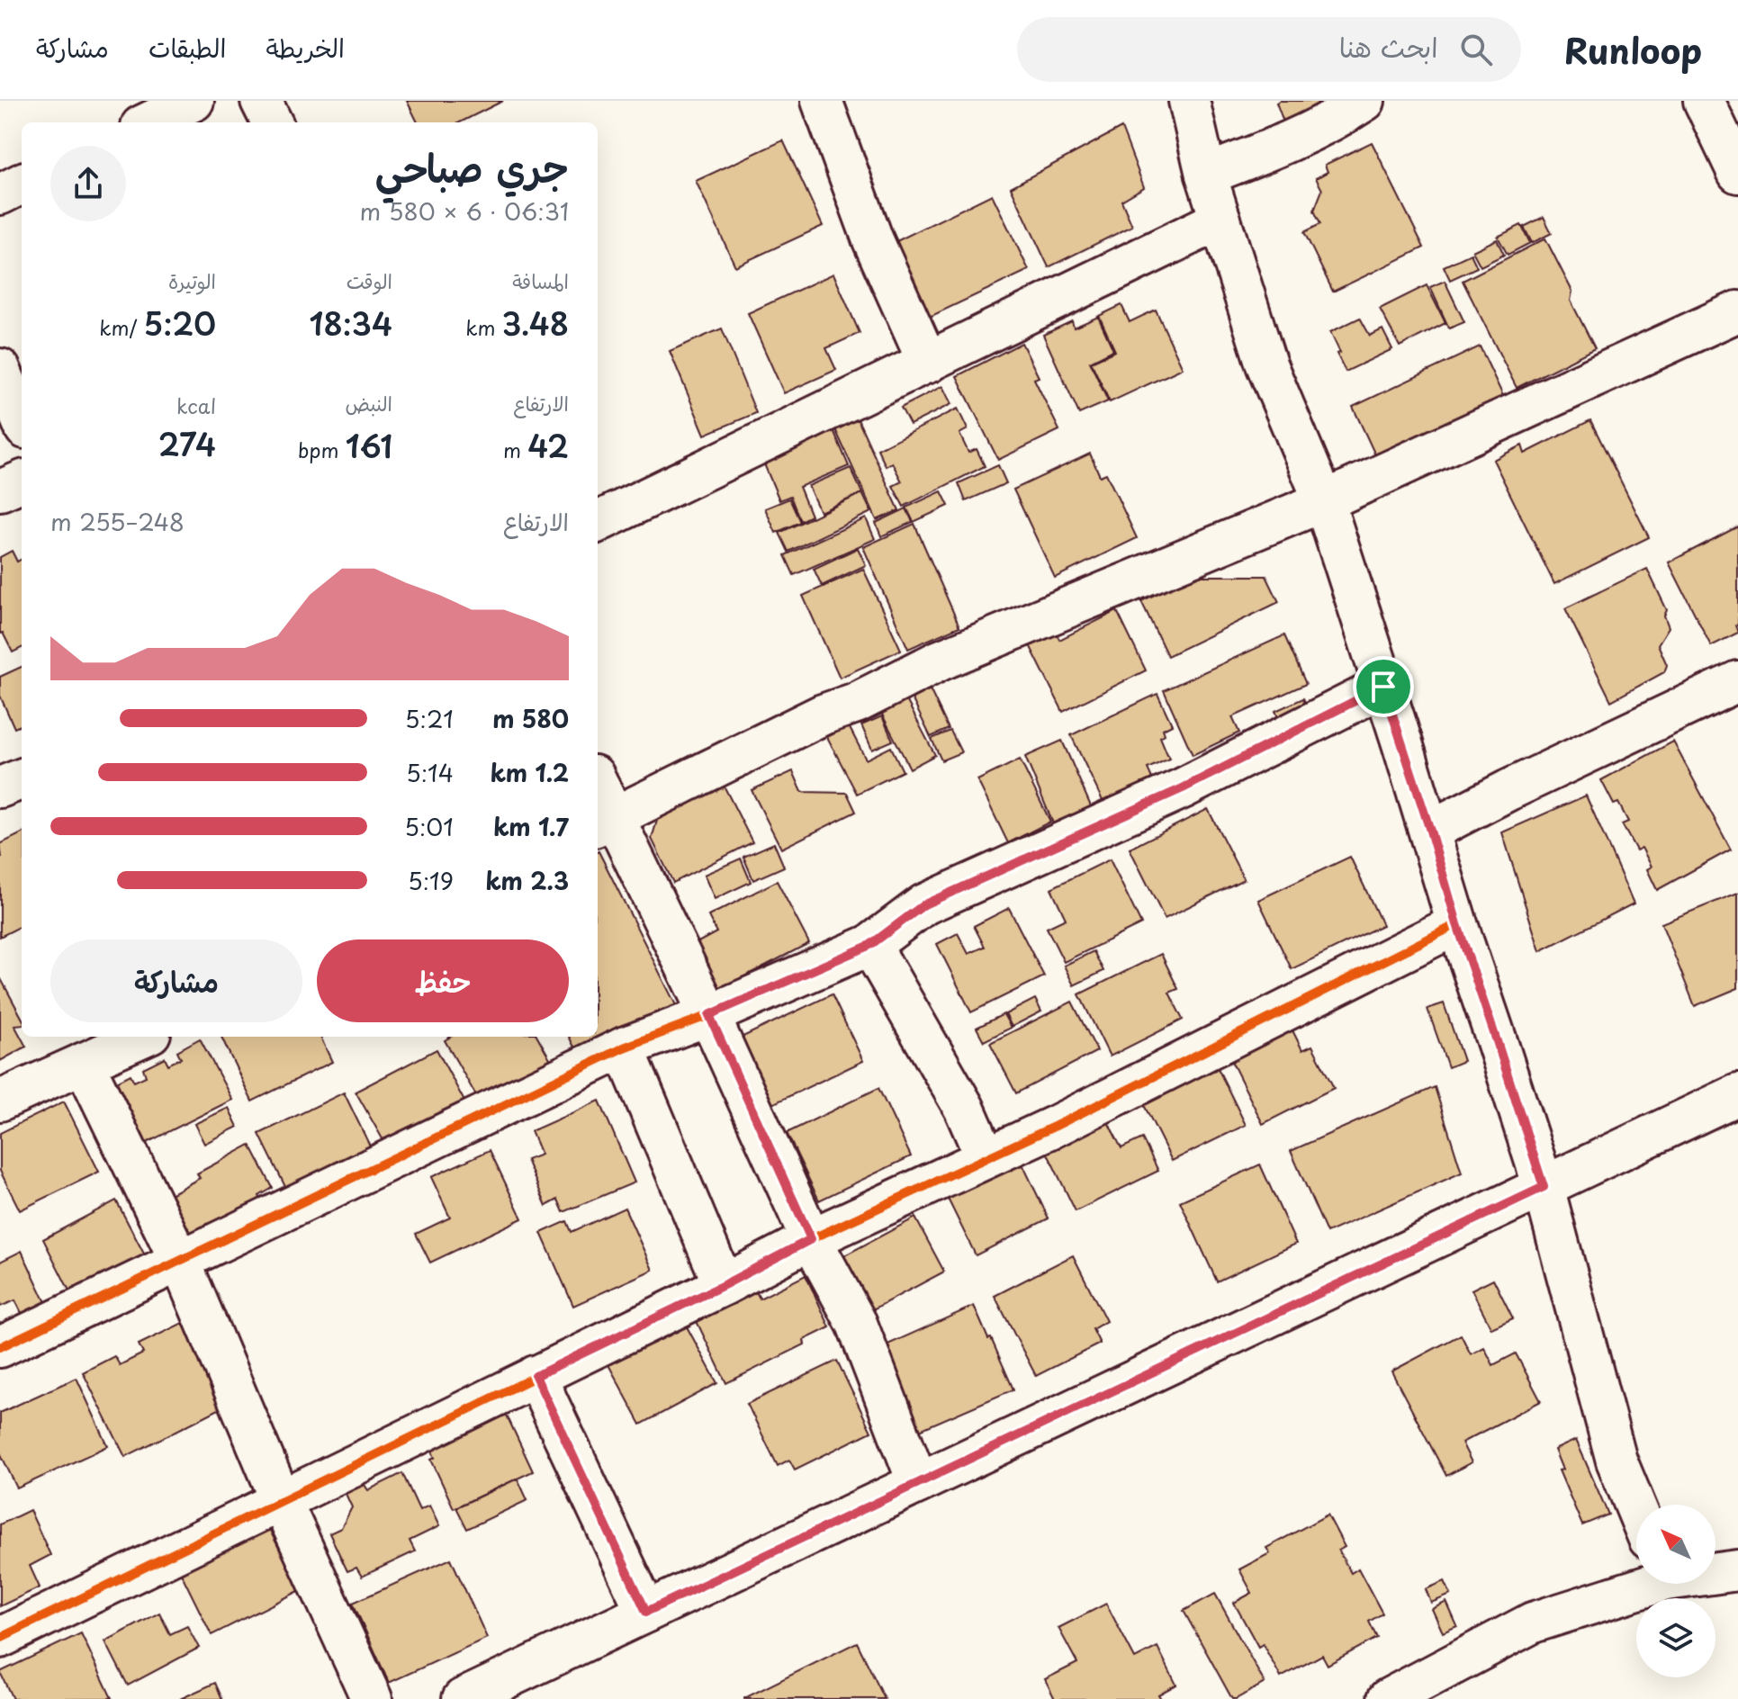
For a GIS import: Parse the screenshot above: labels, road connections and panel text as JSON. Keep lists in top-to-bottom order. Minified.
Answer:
{"north":"top left","page":{"header":"Runloop","search":"ابحث هنا","nav":["الخريطة","الطبقات","مشاركة"],"heading":["جري صباحي","06:31 · 6 × 580 m"],"stats":[["المسافة","3.48 km"],["الوقت","18:34"],["الوتيرة","5:20 /km"],["الارتفاع","42 m"],["النبض","161 bpm"],["kcal","274"]],"chart":["الارتفاع","248–255 m"],"list":[{"name":"580 m","note":"5:21"},{"name":"1.2 km","note":"5:14"},{"name":"1.7 km","note":"5:01"},{"name":"2.3 km","note":"5:19"}],"buttons":["حفظ","مشاركة"]}}
